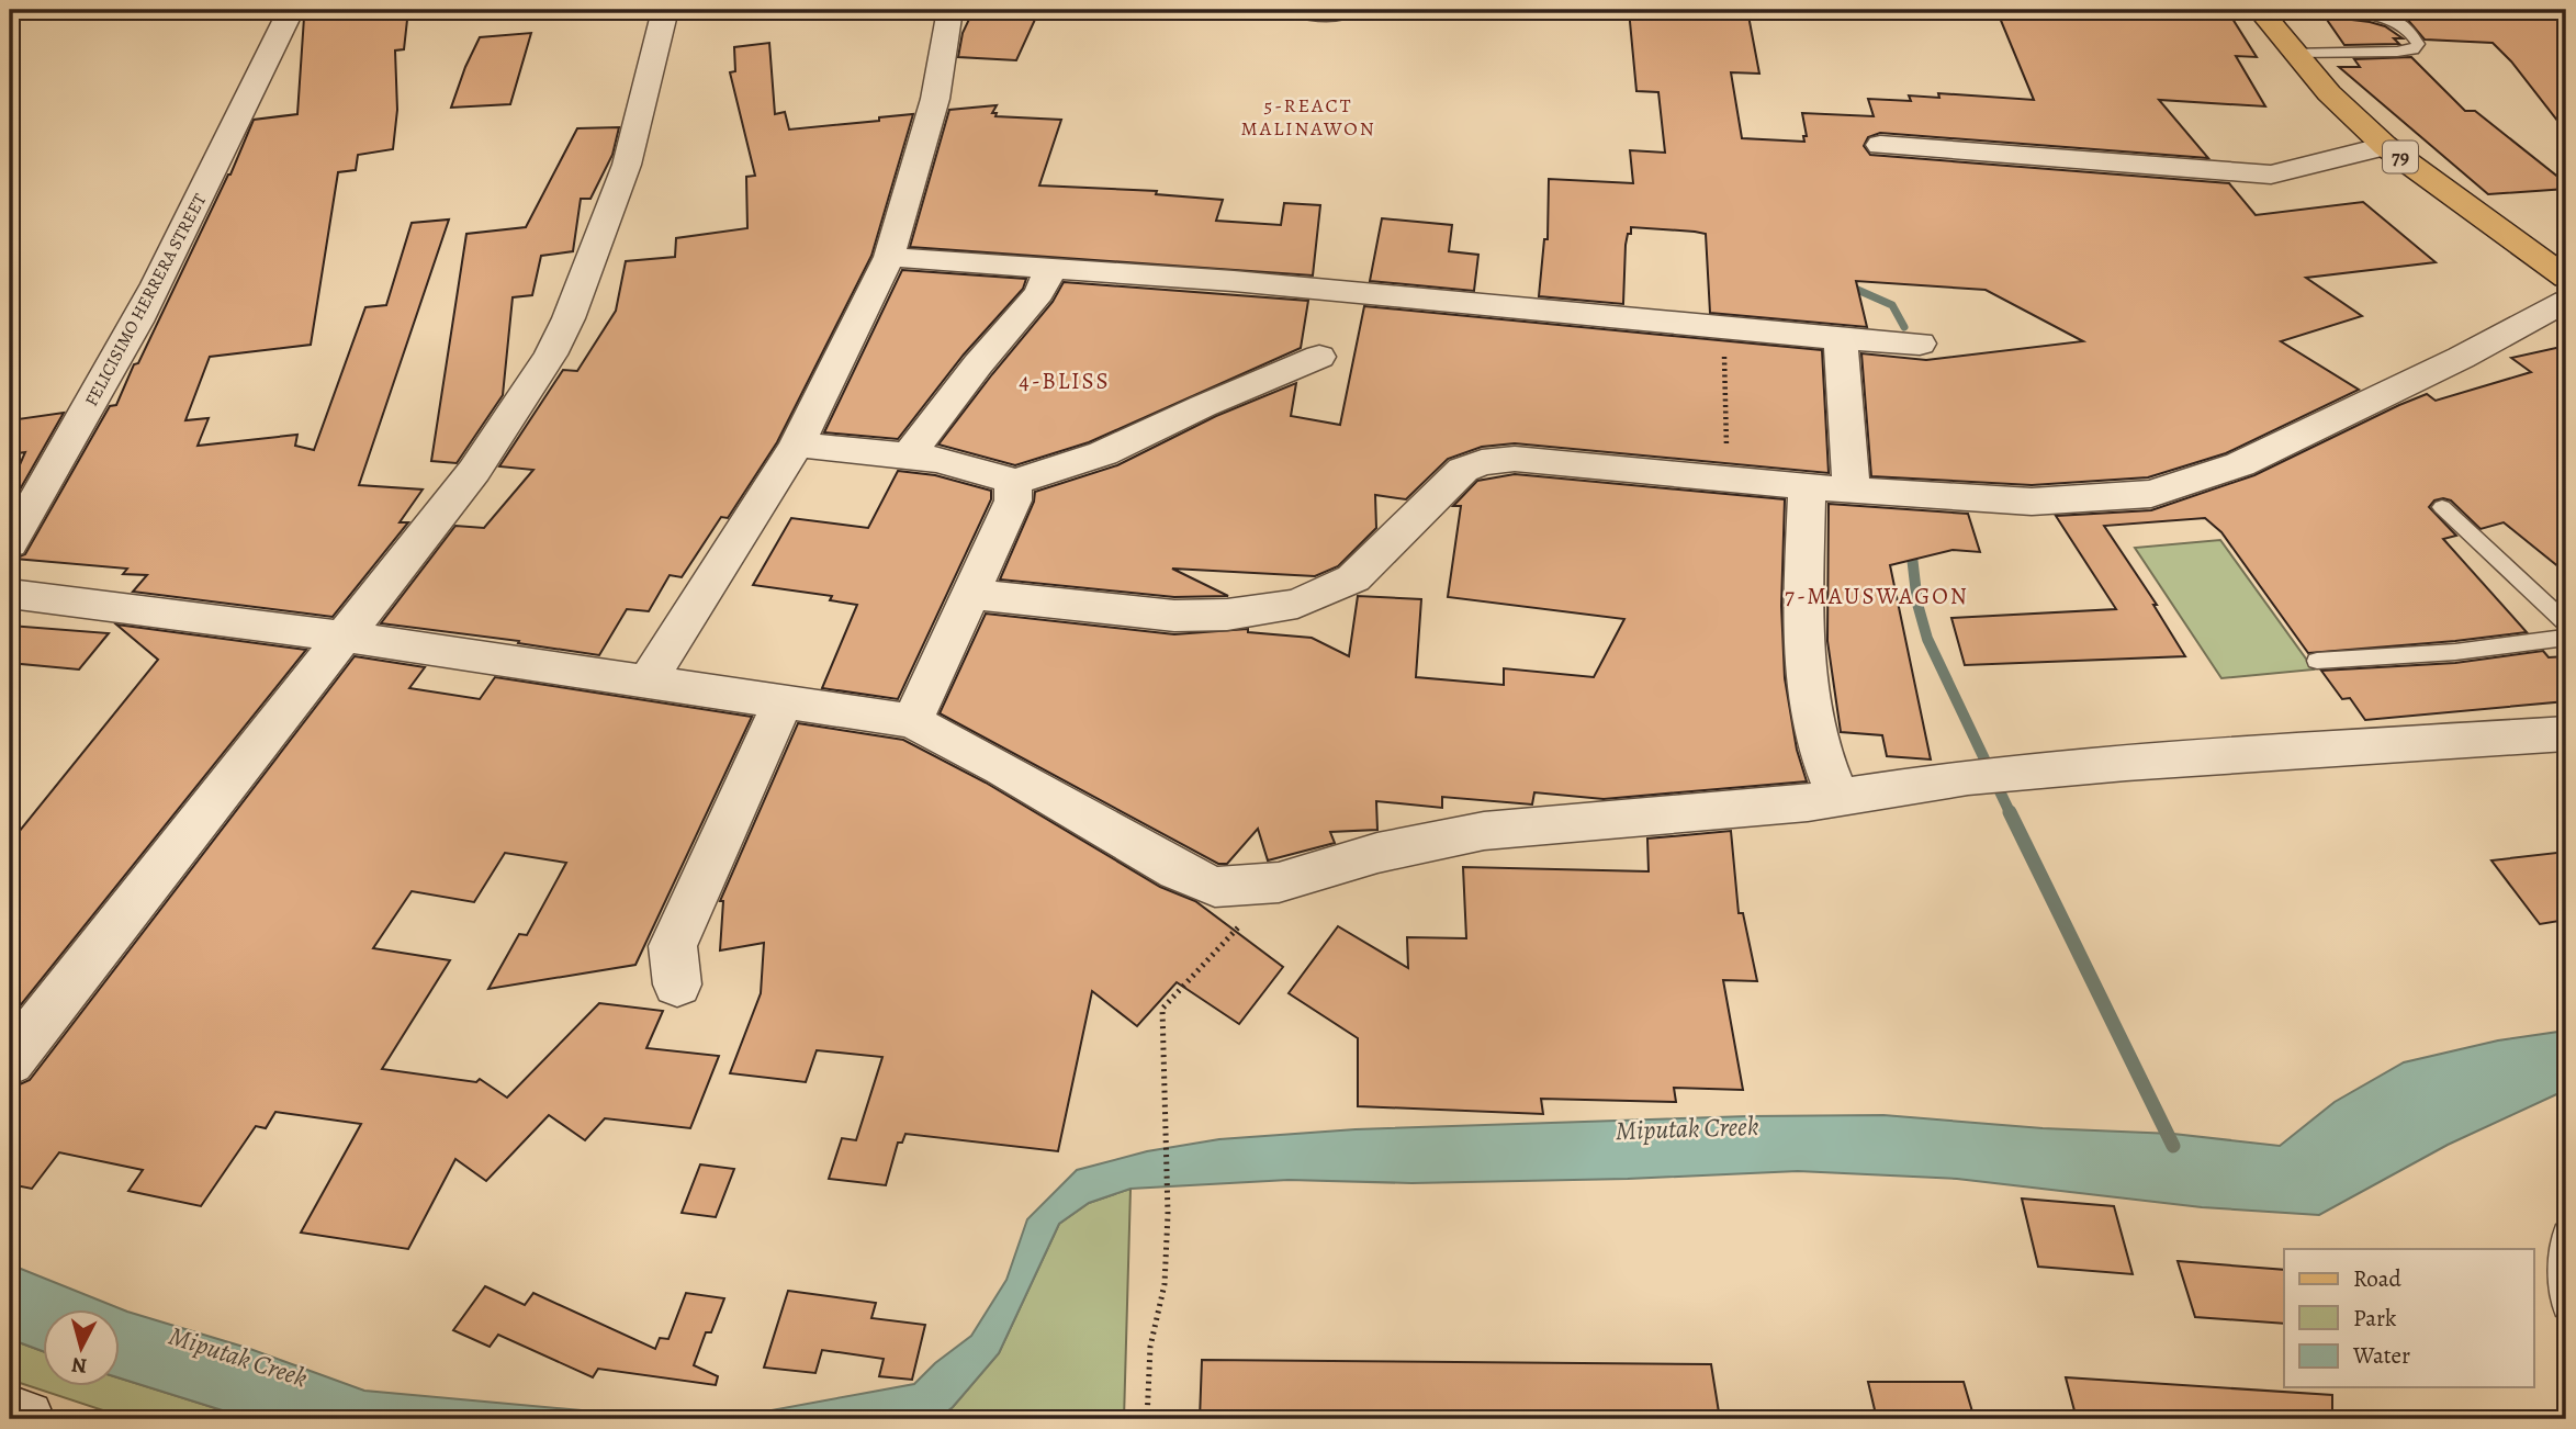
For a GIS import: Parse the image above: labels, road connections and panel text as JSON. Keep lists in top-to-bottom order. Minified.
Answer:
{"streets":{"main road":["79"],"street":["FELICISIMO HERRERA STREET"]},"districts":["5-REACT MALINAWON","4-BLISS","7-MAUSWAGON"],"water":["Miputak Creek"],"legend":["Road","Park","Water"],"north":"bottom"}
